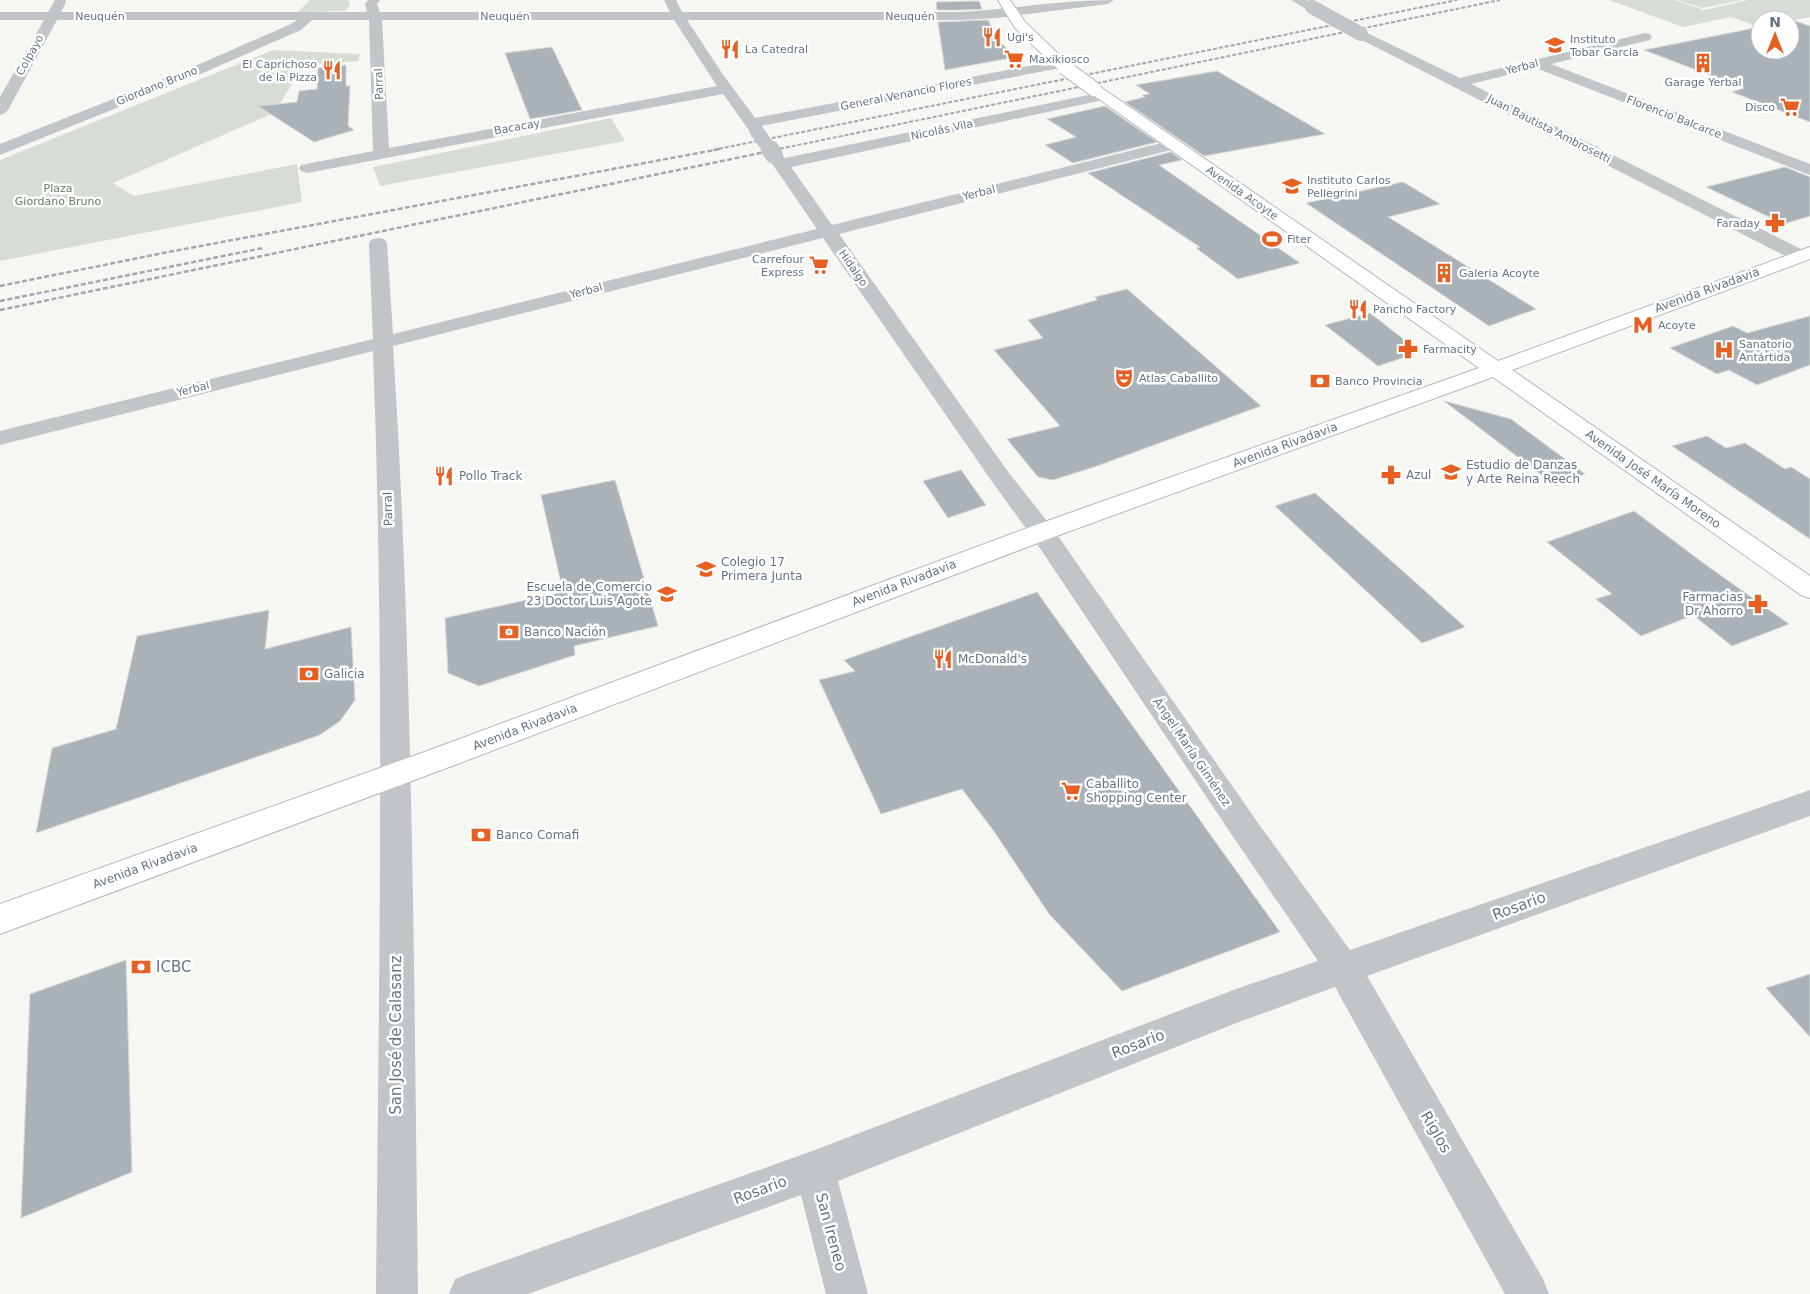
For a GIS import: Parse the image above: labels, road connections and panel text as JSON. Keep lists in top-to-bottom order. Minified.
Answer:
{"streets":{"main road":["Avenida Acoyte","Avenida Rivadavia","Avenida José María Moreno"],"street":["Neuquén","Colpayo","Yerbal","Parral","Giordano Bruno","General Venancio Flores","Florencio Balcarce","Bacacay","Juan Bautista Ambrosetti","Nicolás Vila","Hidalgo","Ángel María Giménez","Rosario","San José de Calasanz","Riglos","San Ireneo"]},"crossings":[["Neuquén","Colpayo"],["Neuquén","Parral"],["Neuquén","Giordano Bruno"],["Neuquén","Avenida Acoyte"],["Neuquén","Hidalgo"],["Yerbal","Parral"],["Yerbal","Florencio Balcarce"],["Yerbal","Juan Bautista Ambrosetti"],["Yerbal","Avenida Acoyte"],["Yerbal","Hidalgo"],["Parral","Bacacay"],["Parral","Avenida Rivadavia"],["Parral","San José de Calasanz"],["General Venancio Flores","Avenida Acoyte"],["General Venancio Flores","Hidalgo"],["Bacacay","Hidalgo"],["Juan Bautista Ambrosetti","Avenida Rivadavia"],["Nicolás Vila","Avenida Acoyte"],["Nicolás Vila","Hidalgo"],["Avenida Acoyte","Avenida Rivadavia"],["Avenida Acoyte","Avenida José María Moreno"],["Hidalgo","Avenida Rivadavia"],["Hidalgo","Ángel María Giménez"],["Avenida Rivadavia","Avenida José María Moreno"],["Avenida Rivadavia","Ángel María Giménez"],["Avenida Rivadavia","San José de Calasanz"],["Ángel María Giménez","Rosario"],["Ángel María Giménez","Riglos"],["Rosario","Riglos"],["Rosario","San Ireneo"]],"parks":["Plaza Giordano Bruno"],"places":{"restaurant":["Ugi's","La Catedral","El Caprichoso de la Pizza","Pancho Factory","Pollo Track","McDonald's"],"school or university":["Instituto Tobar Garcia","Instituto Carlos Pellegrini","Estudio de Danzas y Arte Reina Reech","Colegio 17 Primera Junta","Escuela de Comercio 23 Doctor Luis Agote"],"supermarket":["Maxikiosco","Disco","Carrefour Express","Caballito Shopping Center"],"building":["Garage Yerbal","Galeria Acoyte"],"pharmacy":["Faraday","Farmacity","Azul","Farmacias Dr Ahorro"],"sports":["Fiter"],"metro station":["Acoyte"],"hospital":["Sanatorio Antártida"],"theatre":["Atlas Caballito"],"bank":["Banco Provincia","Banco Nación","Galicia","Banco Comafi","ICBC"]},"north":"top"}
